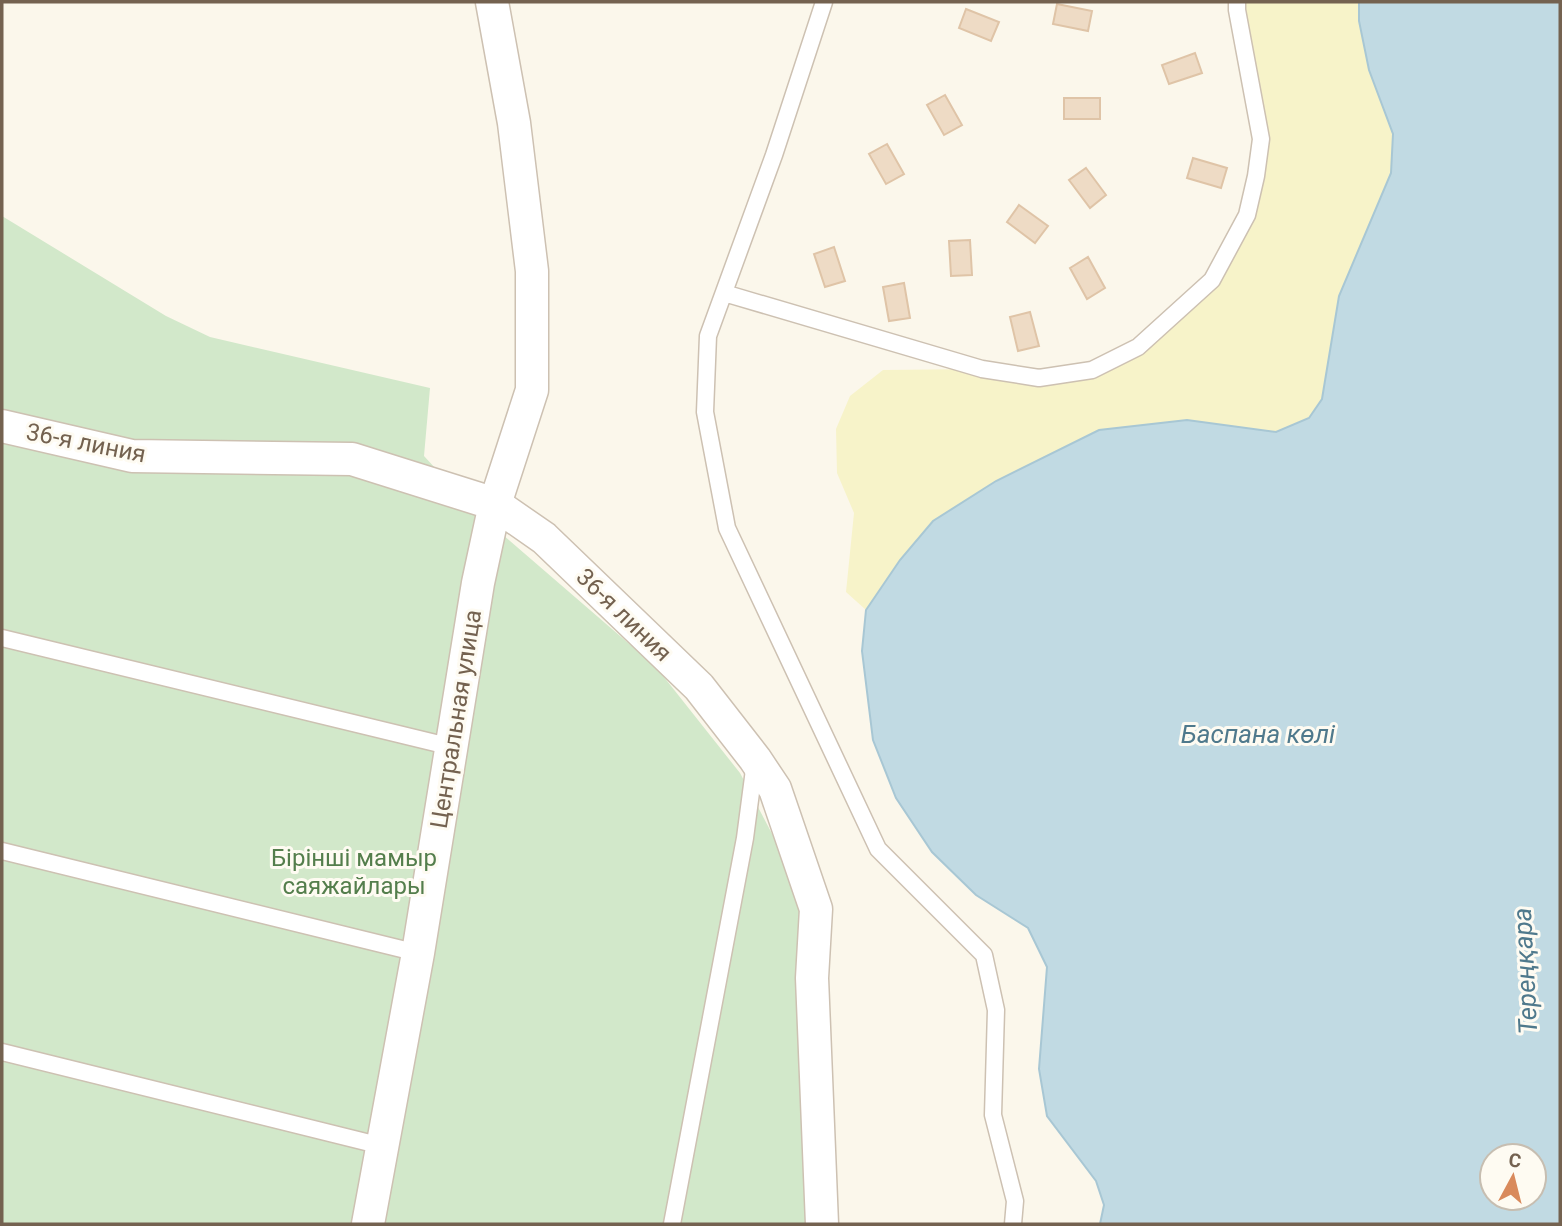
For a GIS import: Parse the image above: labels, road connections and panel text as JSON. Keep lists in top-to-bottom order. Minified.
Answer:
{"streets":{"street":["36-я линия","Центральная улица"]},"crossings":[["36-я линия","Центральная улица"]],"water":["Баспана көлі","Тереңқара"],"parks":["Бірінші мамыр саяжайлары"],"north":"top"}
